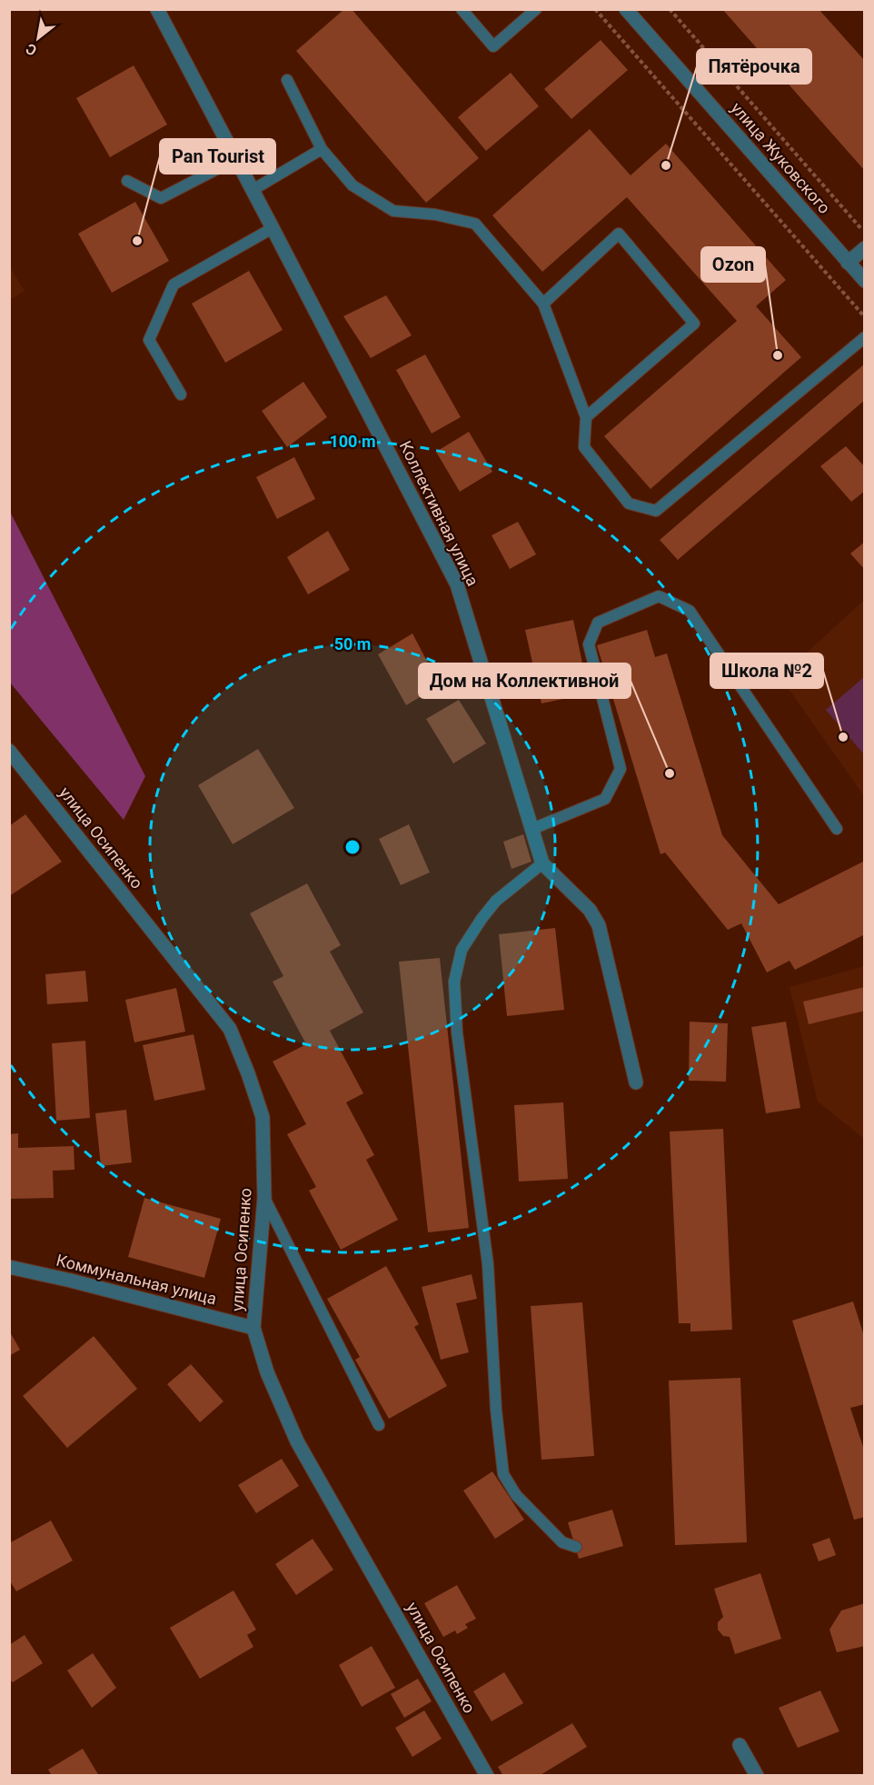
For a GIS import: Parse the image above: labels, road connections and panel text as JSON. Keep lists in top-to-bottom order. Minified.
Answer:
{"streets":{"street":["улица Жуковского","Коллективная улица","улица Осипенко","Коммунальная улица"]},"crossings":[["улица Осипенко","Коммунальная улица"]],"places":["Пятёрочка","Pan Tourist","Ozon","Школа №2","Дом на Коллективной"],"north":"bottom left","rings":["100 m","50 m"]}
